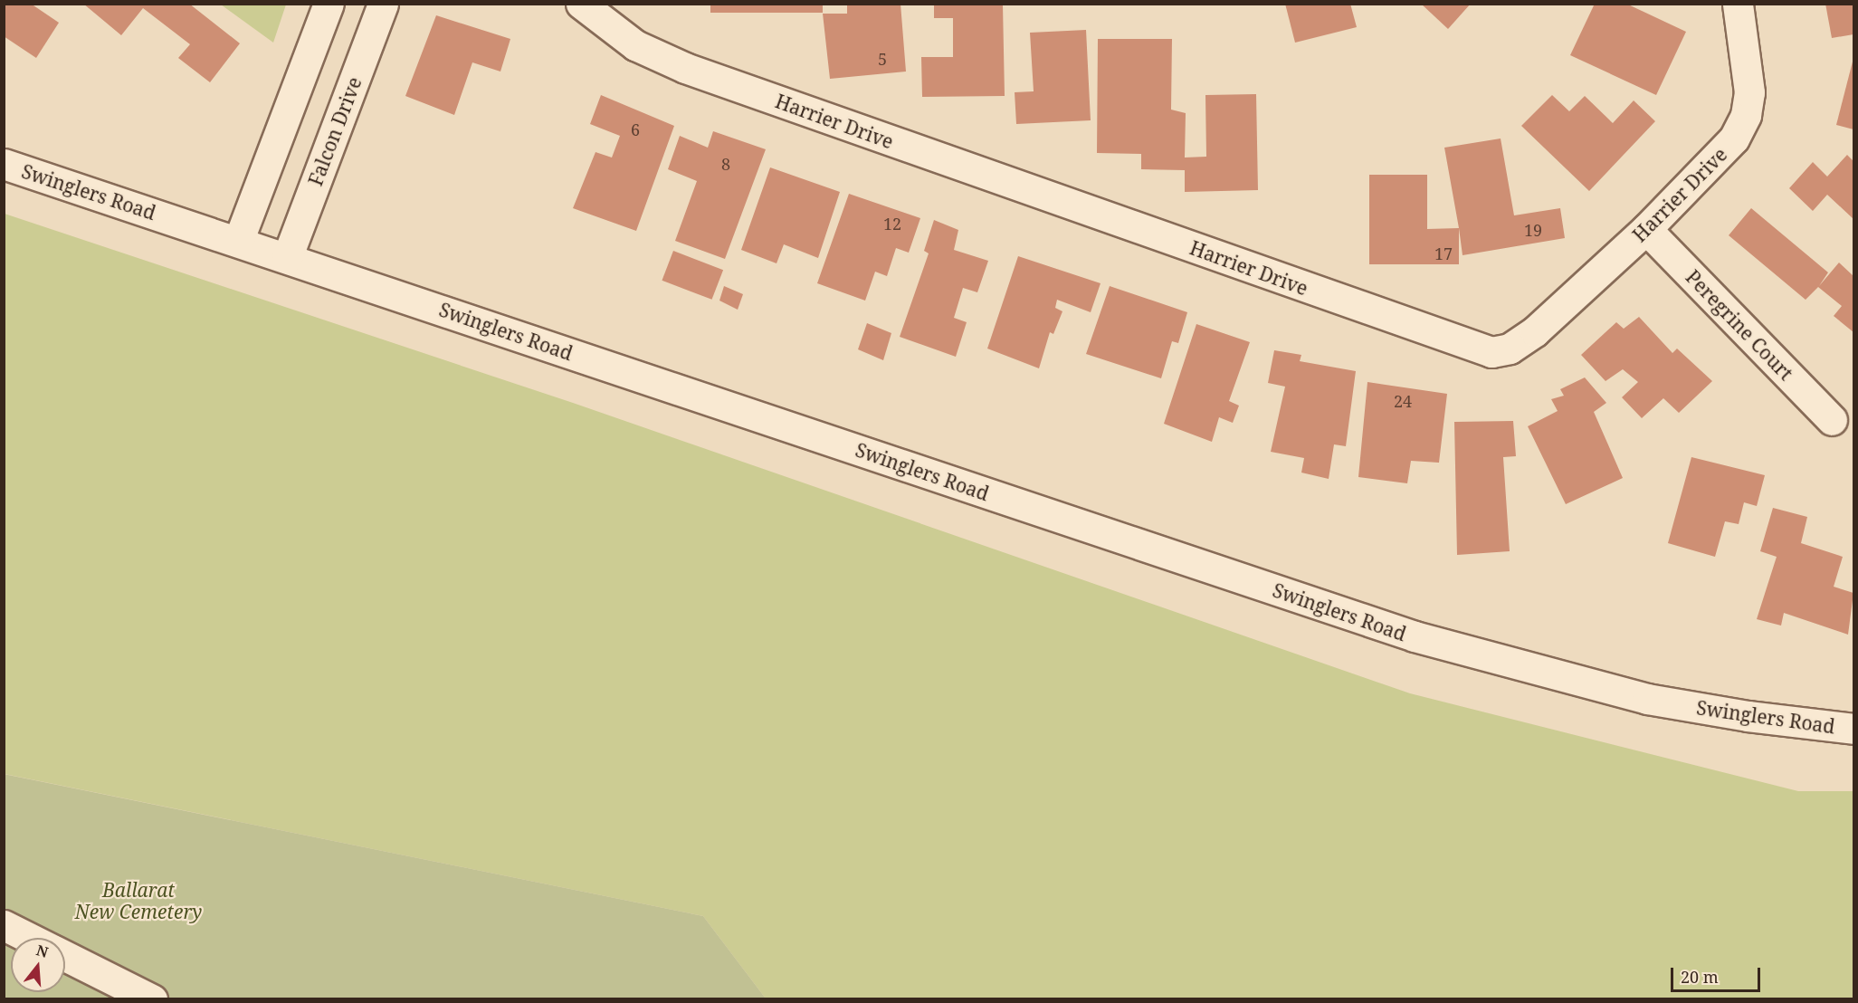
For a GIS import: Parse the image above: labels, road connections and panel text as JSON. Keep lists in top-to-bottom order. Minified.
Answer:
{"streets":{"street":["Harrier Drive","Falcon Drive","Swinglers Road","Peregrine Court"]},"crossings":[["Harrier Drive","Peregrine Court"],["Falcon Drive","Swinglers Road"]],"parks":["Ballarat New Cemetery"],"house_numbers":["5","6","8","12","19","17","24"],"scale_bar":"20 m","north":"top"}
